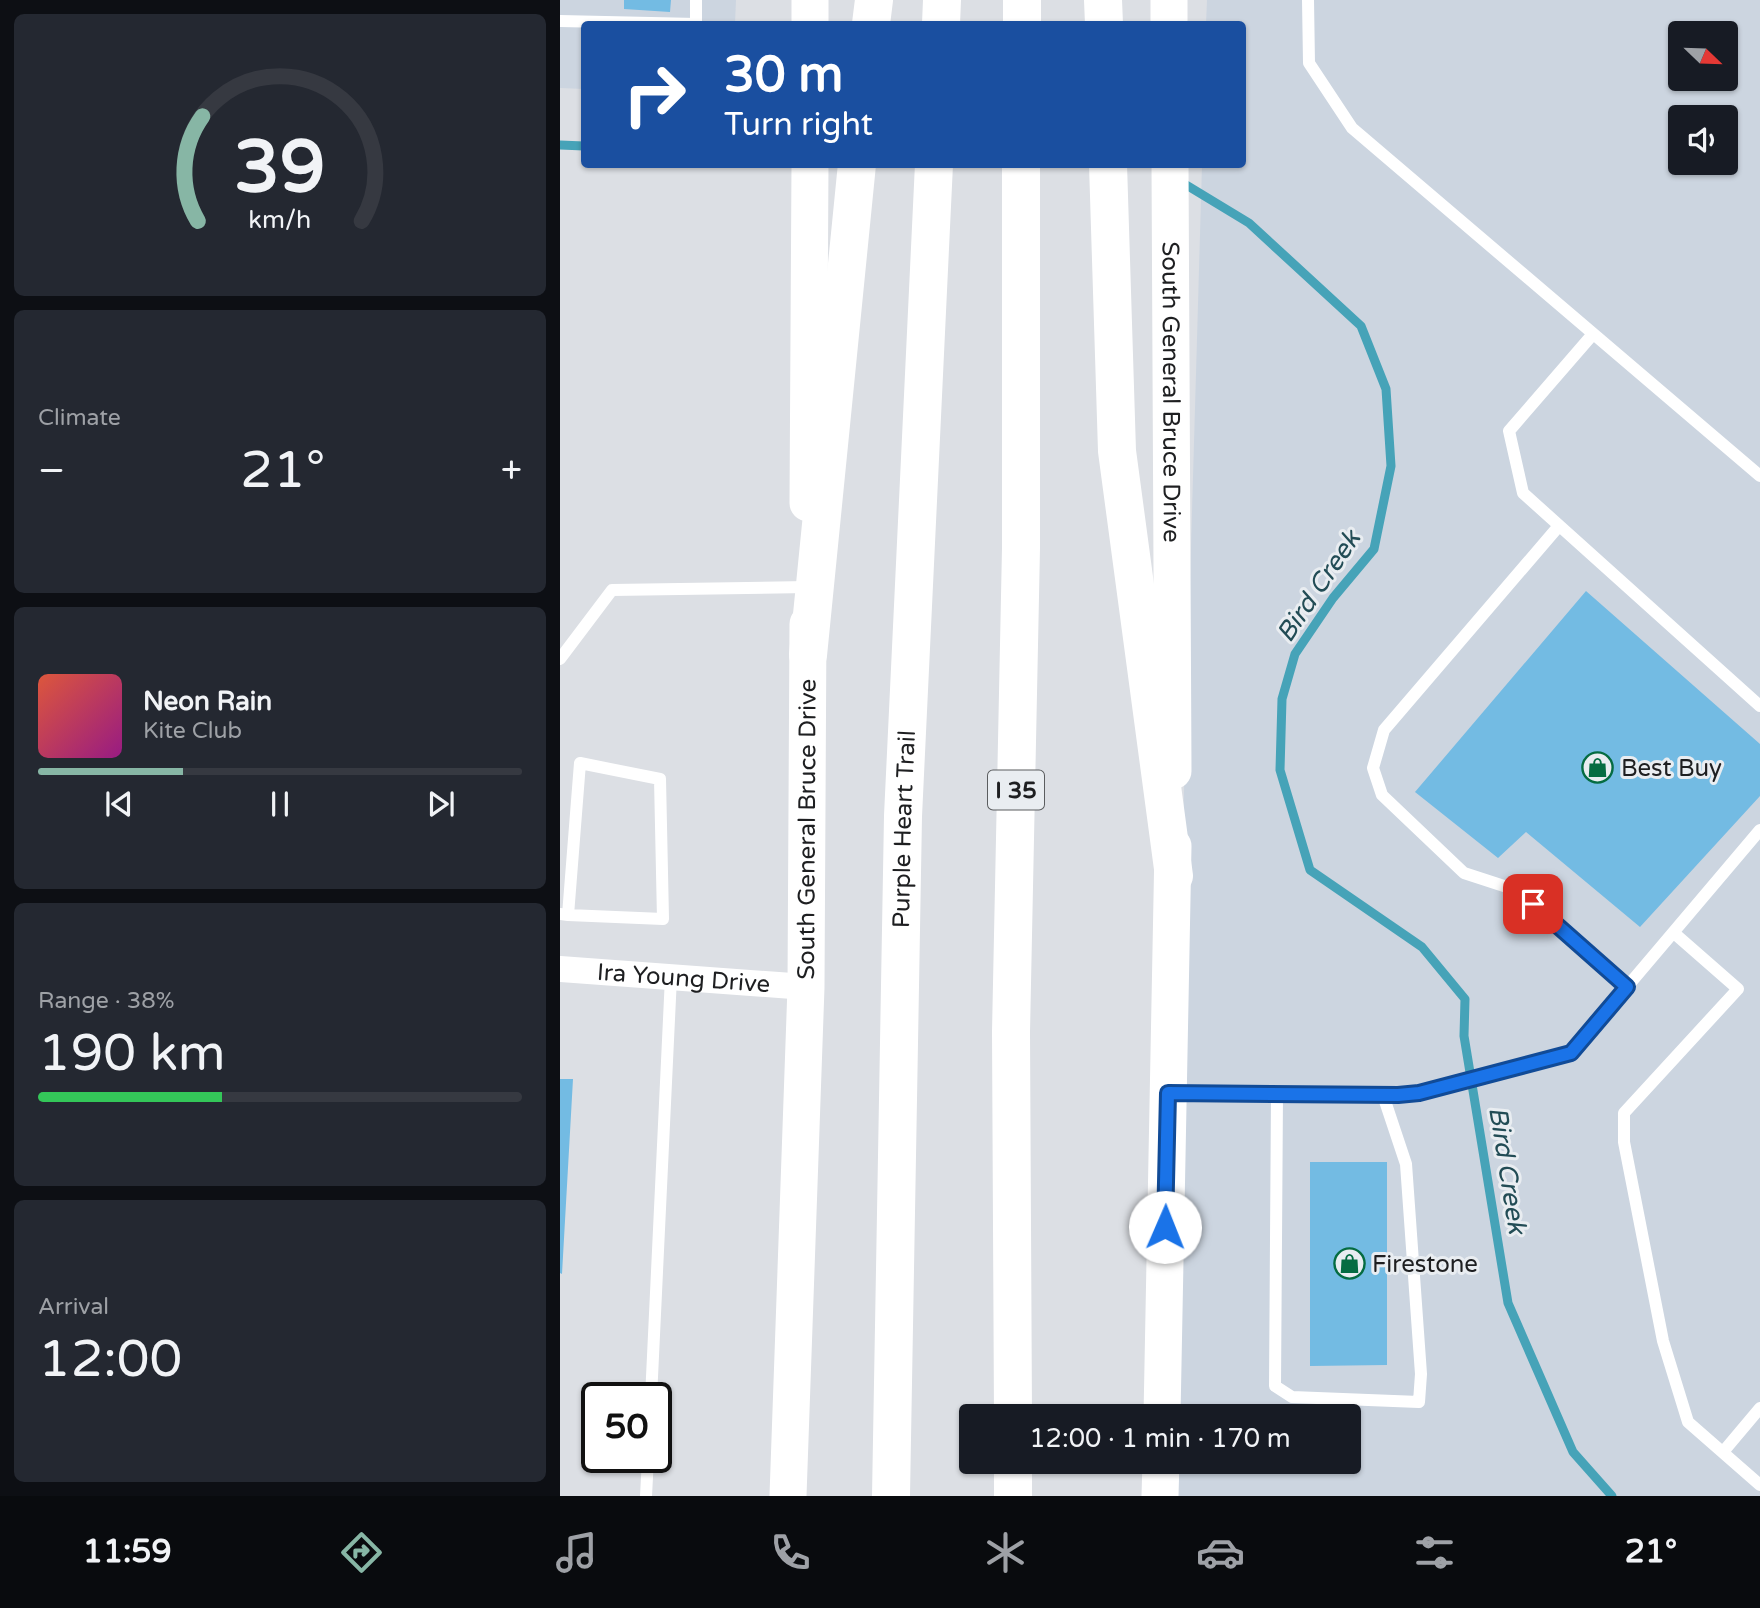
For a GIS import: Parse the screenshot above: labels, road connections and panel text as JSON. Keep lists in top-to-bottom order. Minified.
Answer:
{"streets":{"highway":["I 35","Purple Heart Trail"],"main road":["South General Bruce Drive"],"street":["Ira Young Drive"]},"crossings":[["South General Bruce Drive","Ira Young Drive"]],"water":["Bird Creek"],"places":{"shop":["Best Buy","Firestone"]},"north":"bottom right","page":{"turn":["30 m","Turn right"],"tile":["Climate",["Range · 38%","190 km"],["Arrival","12:00"]],"heat":["−","21°","+"],"song":["Neon Rain","Kite Club"],"limit":"50","trip":"12:00 · 1 min · 170 m","tabs":["11:59","21°"],"gauge":["39","km/h"]}}
